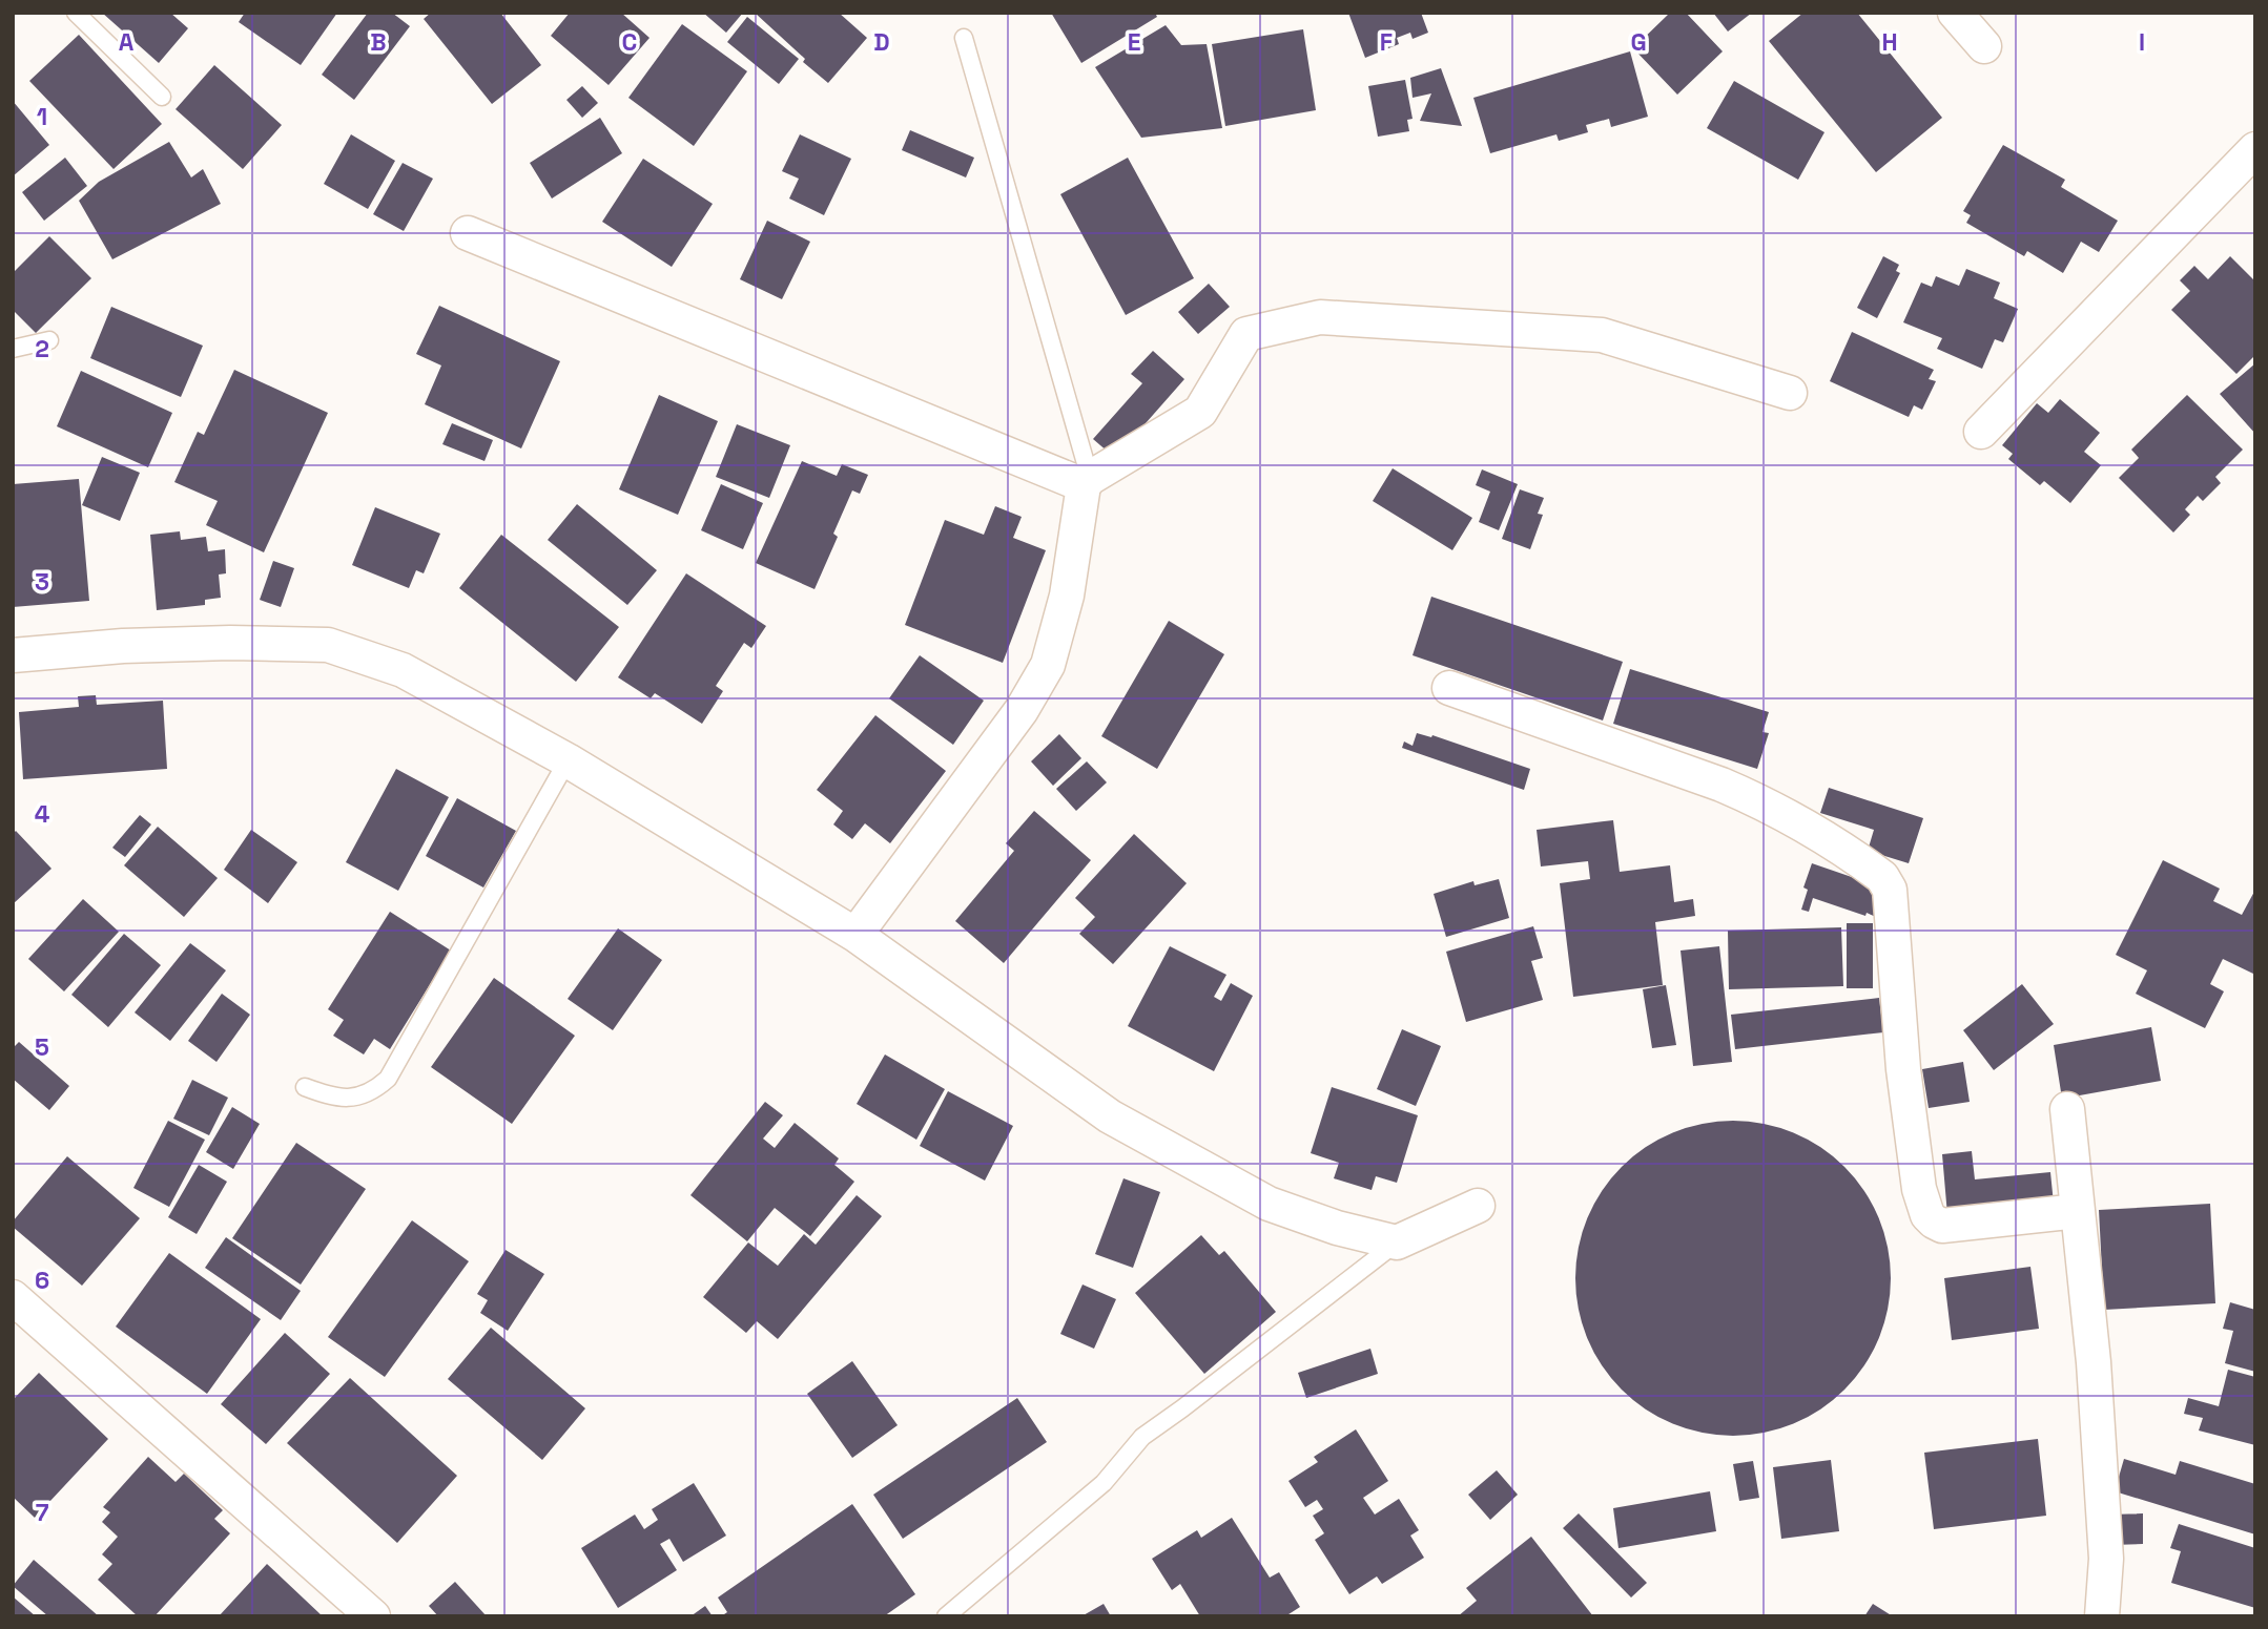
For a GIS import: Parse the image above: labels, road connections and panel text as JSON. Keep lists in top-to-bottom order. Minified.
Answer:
{"grid":{"columns":["A","B","C","D","E","F","G","H","I"],"rows":["1","2","3","4","5","6","7"]}}
